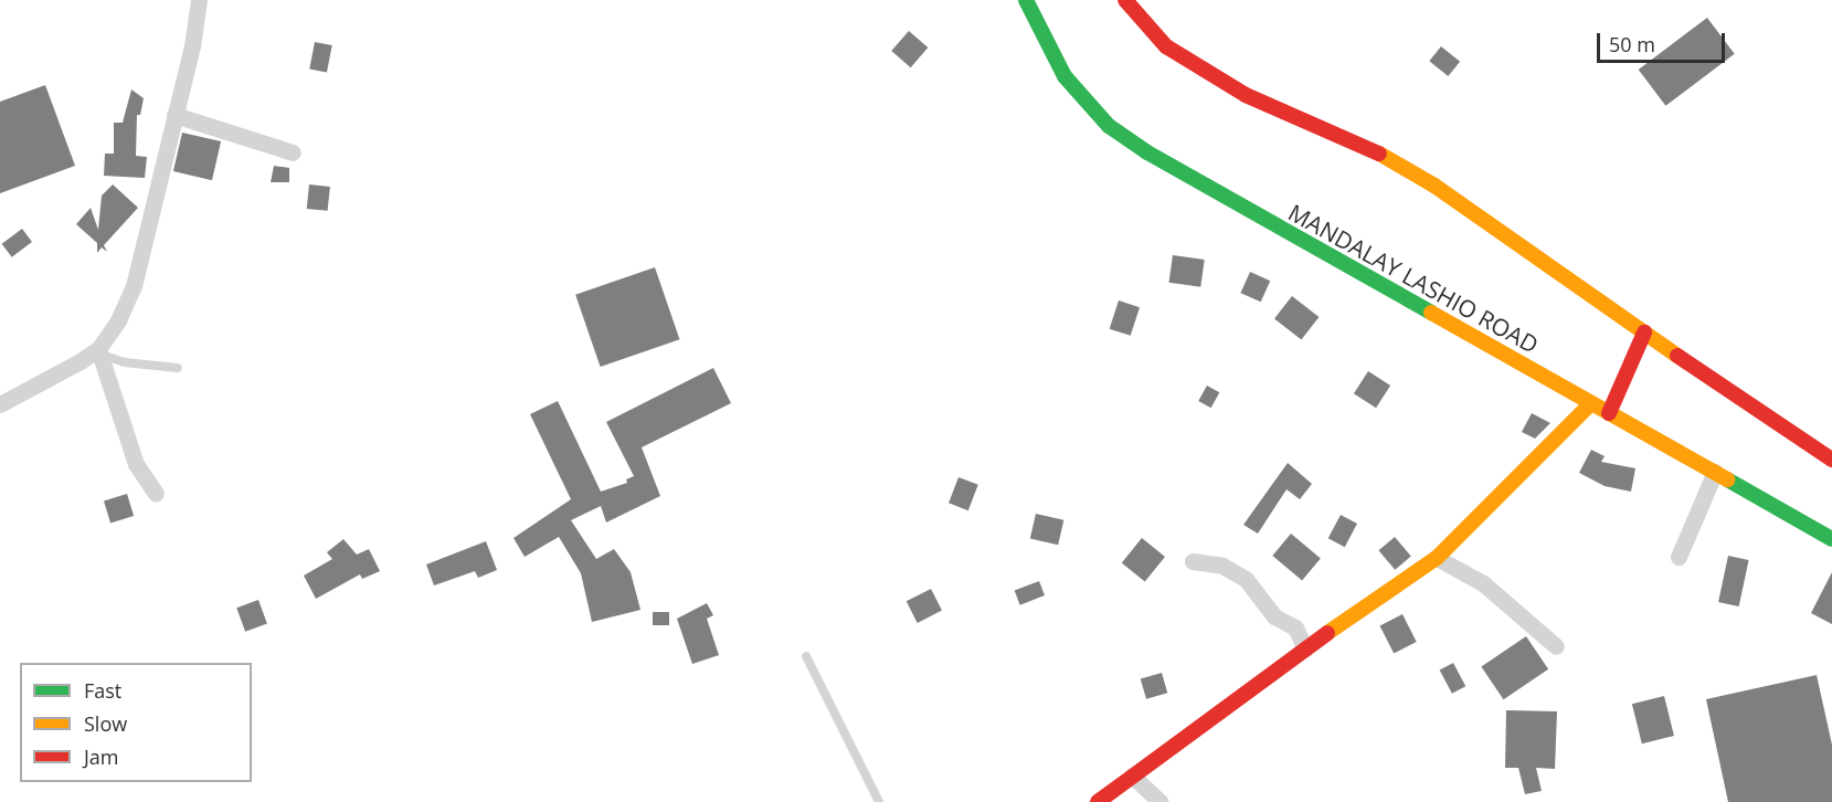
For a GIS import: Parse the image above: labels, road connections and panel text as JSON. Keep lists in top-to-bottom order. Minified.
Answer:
{"streets":{"main road":["MANDALAY LASHIO ROAD"]},"legend":["Fast","Slow","Jam"],"scale_bar":"50 m"}
